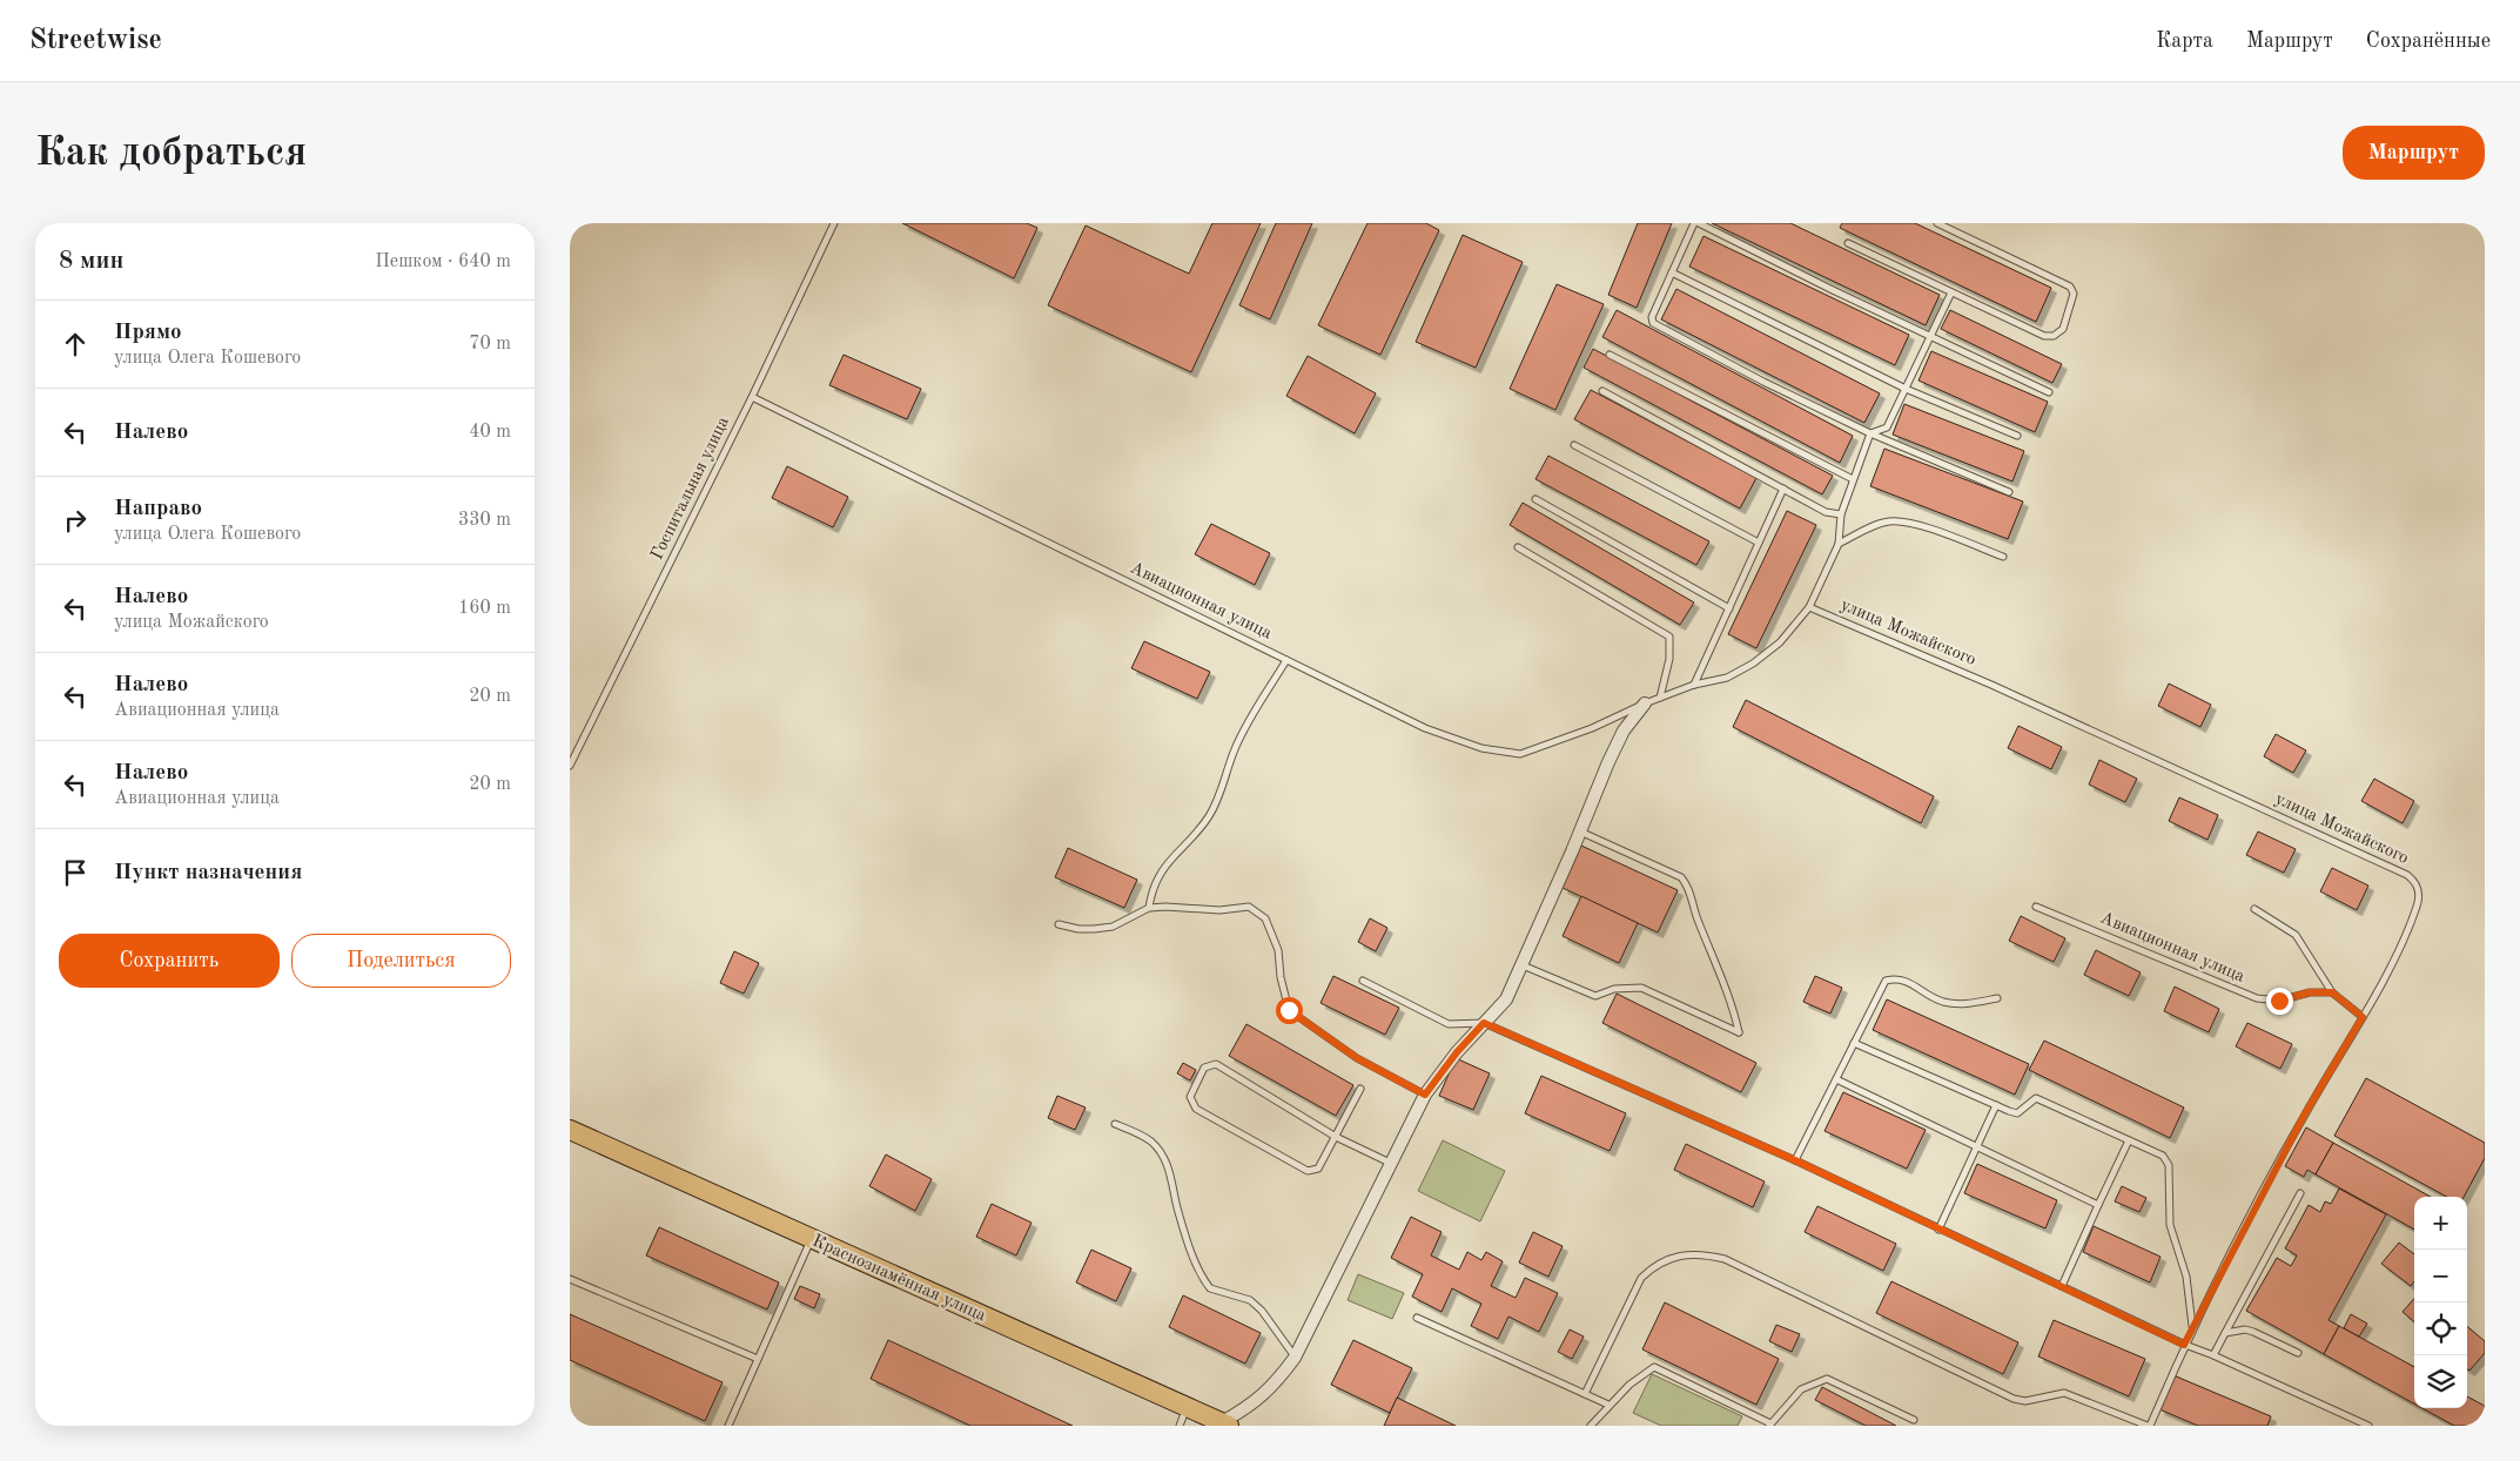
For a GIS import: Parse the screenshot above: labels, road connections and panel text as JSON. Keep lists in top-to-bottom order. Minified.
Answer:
{"streets":{"main road":["Краснознамённая улица"],"lane":["Госпитальная улица","Авиационная улица","улица Можайского"]},"crossings":[["Госпитальная улица","Авиационная улица"],["Авиационная улица","улица Можайского"]],"page":{"header":"Streetwise","nav":["Карта","Маршрут","Сохранённые"],"buttons":["Маршрут",["Сохранить","Поделиться"]],"title":"Как добраться","heading":["8 мин","Пешком · 640 m"],"list":[["Прямо","улица Олега Кошевого","70 m"],["Налево","40 m"],["Направо","улица Олега Кошевого","330 m"],["Налево","улица Можайского","160 m"],["Налево","Авиационная улица","20 m"],["Налево","Авиационная улица","20 m"],"Пункт назначения"],"map_buttons":["+","−"]}}
